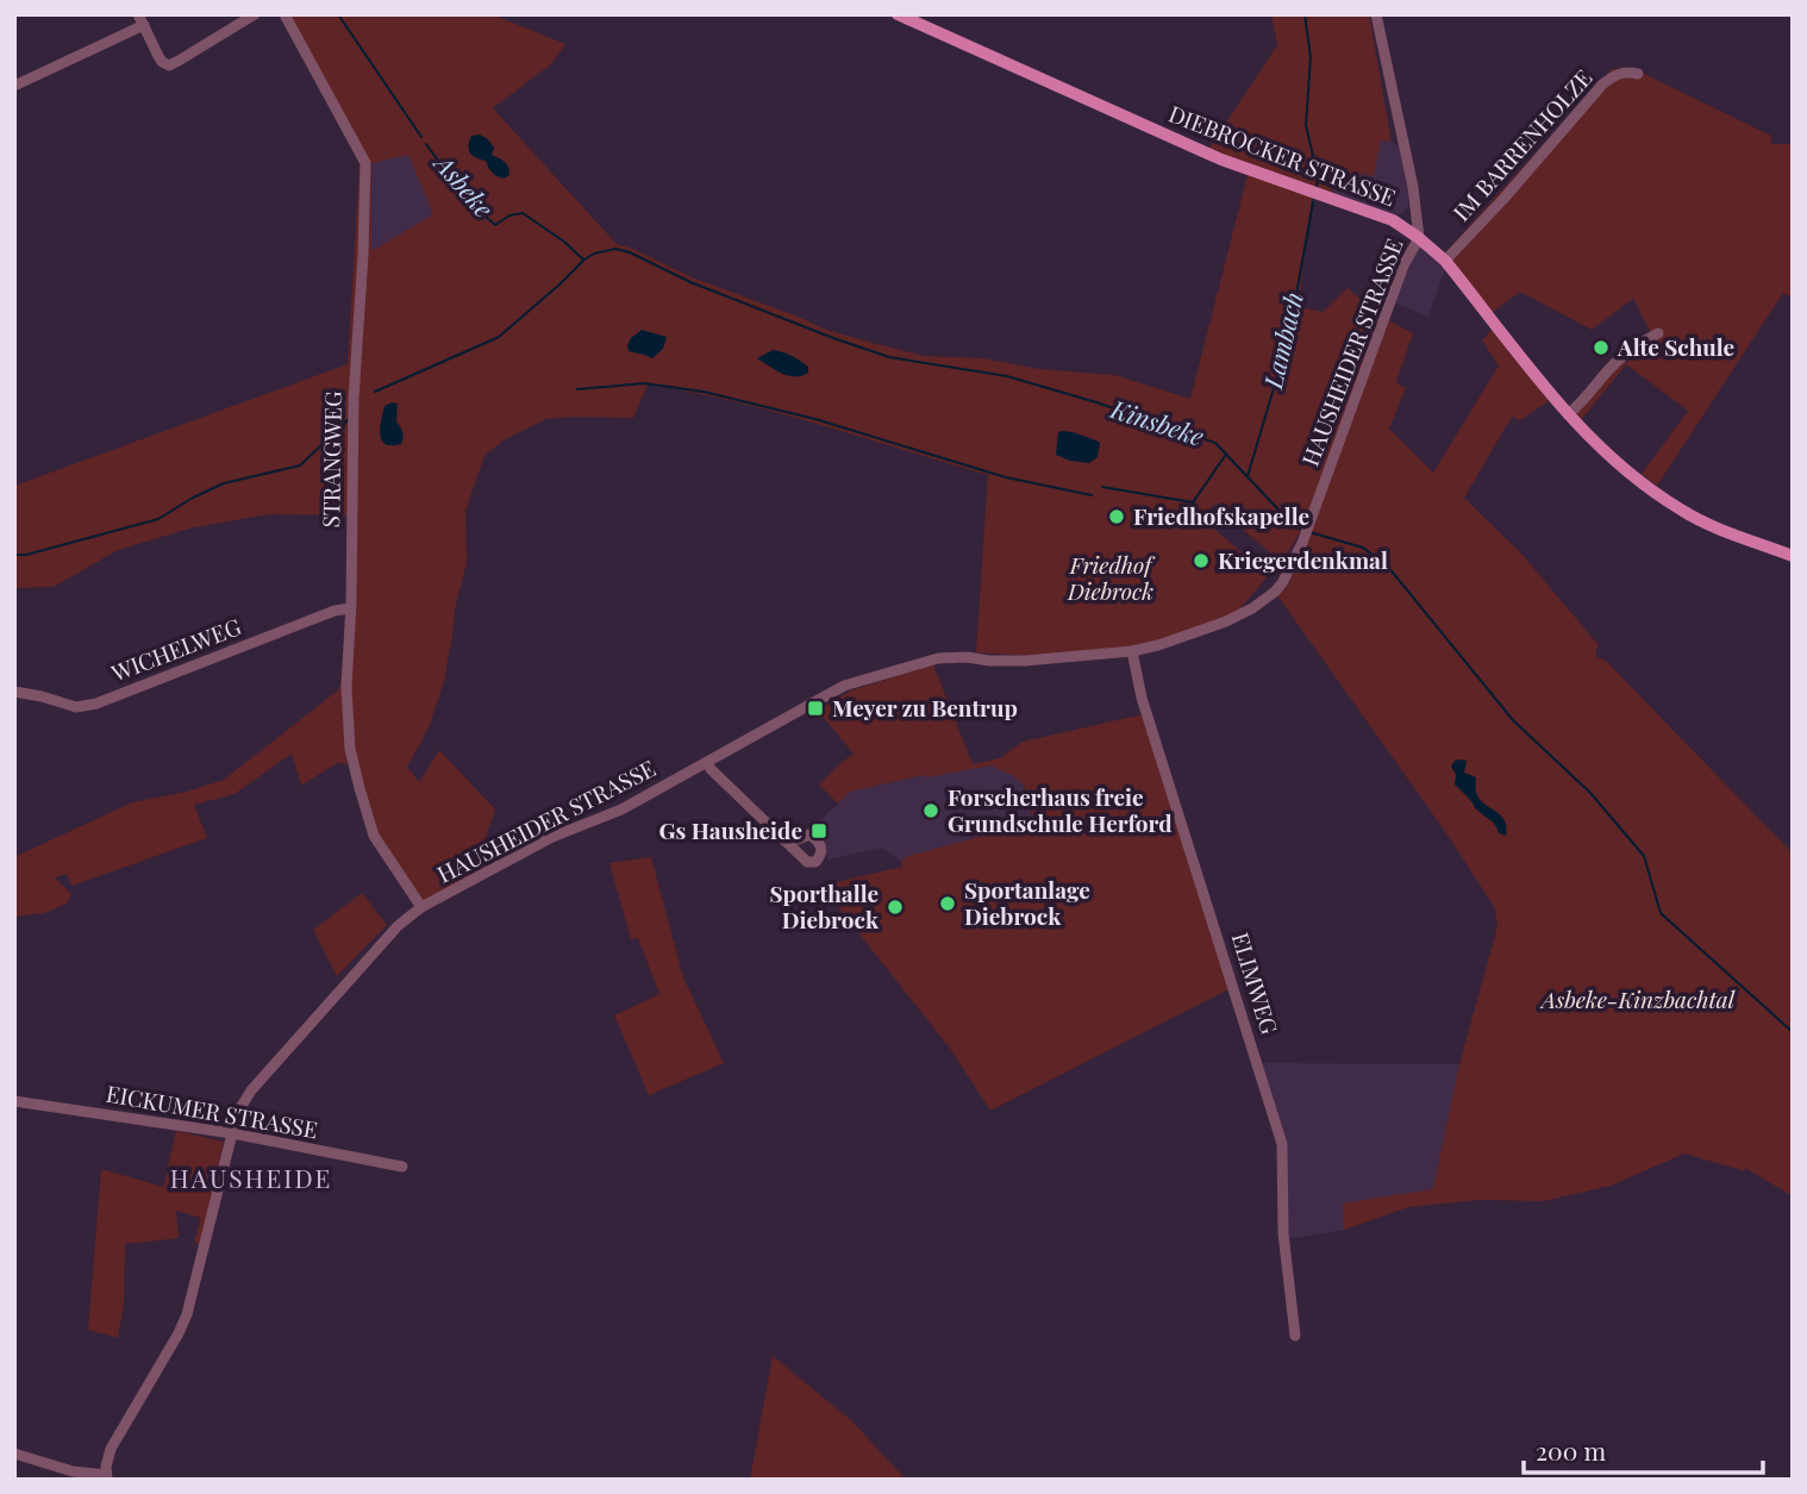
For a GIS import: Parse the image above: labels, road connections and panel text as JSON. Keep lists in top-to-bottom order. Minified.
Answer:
{"streets":{"main road":["DIEBROCKER STRASSE"],"street":["IM BARRENHOLZE","HAUSHEIDER STRASSE","STRANGWEG","WICHELWEG","ELIMWEG","EICKUMER STRASSE"]},"crossings":[["IM BARRENHOLZE","DIEBROCKER STRASSE"],["DIEBROCKER STRASSE","HAUSHEIDER STRASSE"],["HAUSHEIDER STRASSE","STRANGWEG"],["HAUSHEIDER STRASSE","ELIMWEG"],["HAUSHEIDER STRASSE","EICKUMER STRASSE"],["STRANGWEG","WICHELWEG"]],"districts":["HAUSHEIDE"],"water":["Asbeke","Lambach","Kinsbeke"],"parks":["Friedhof Diebrock","Asbeke-Kinzbachtal"],"places":{"other":["Alte Schule","Friedhofskapelle","Kriegerdenkmal","Forscherhaus freie Grundschule Herford","Sportanlage Diebrock","Sporthalle Diebrock"],"transit":["Meyer zu Bentrup","Gs Hausheide"]},"scale_bar":"200 m"}
